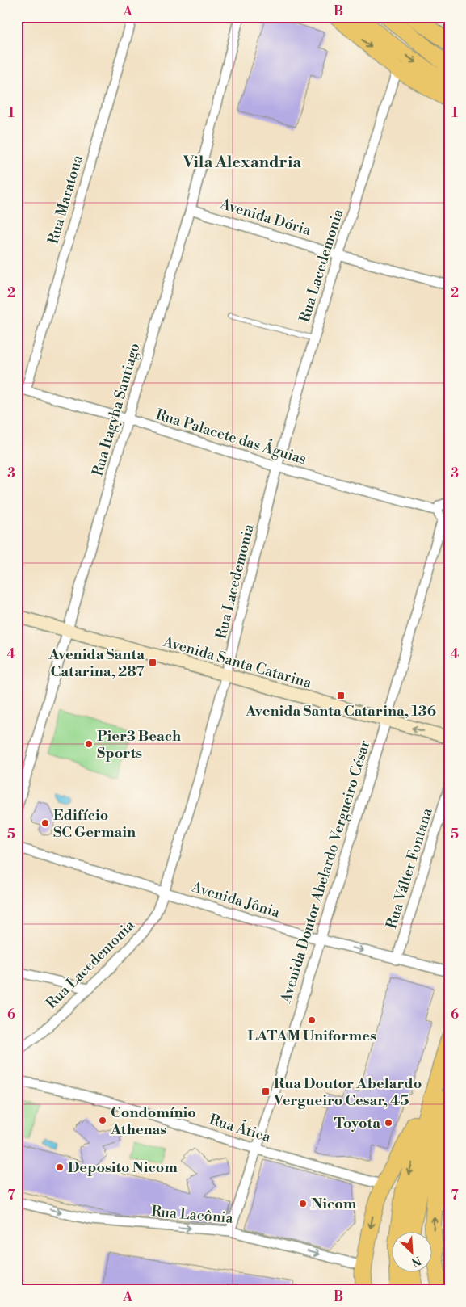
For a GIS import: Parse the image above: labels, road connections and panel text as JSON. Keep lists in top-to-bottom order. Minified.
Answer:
{"streets":{"street":["Rua Maratona","Avenida Dória","Rua Lacedemonia","Rua Itagyba Santiago","Rua Palacete das Águias","Avenida Santa Catarina","Rua Válter Fontana","Avenida Doutor Abelardo Vergueiro César","Avenida Jônia","Rua Ática","Rua Lacônia"]},"crossings":[["Rua Maratona","Rua Palacete das Águias"],["Avenida Dória","Rua Lacedemonia"],["Avenida Dória","Rua Itagyba Santiago"],["Rua Lacedemonia","Rua Palacete das Águias"],["Rua Lacedemonia","Avenida Santa Catarina"],["Rua Lacedemonia","Avenida Jônia"],["Rua Itagyba Santiago","Rua Palacete das Águias"],["Rua Itagyba Santiago","Avenida Santa Catarina"],["Rua Palacete das Águias","Avenida Doutor Abelardo Vergueiro César"],["Avenida Santa Catarina","Avenida Doutor Abelardo Vergueiro César"],["Rua Válter Fontana","Avenida Jônia"],["Avenida Doutor Abelardo Vergueiro César","Avenida Jônia"],["Avenida Doutor Abelardo Vergueiro César","Rua Ática"],["Avenida Doutor Abelardo Vergueiro César","Rua Lacônia"]],"one_way":["Rua Lacônia"],"districts":["Vila Alexandria"],"places":{"transit":["Avenida Santa Catarina, 287","Avenida Santa Catarina, 136","Rua Doutor Abelardo Vergueiro Cesar, 45"],"other":["Pier3 Beach Sports","Edifício SC Germain","LATAM Uniformes","Condomínio Athenas","Toyota","Deposito Nicom","Nicom"]},"north":"bottom right","grid":{"columns":["A","B"],"rows":["1","2","3","4","5","6","7"]}}
